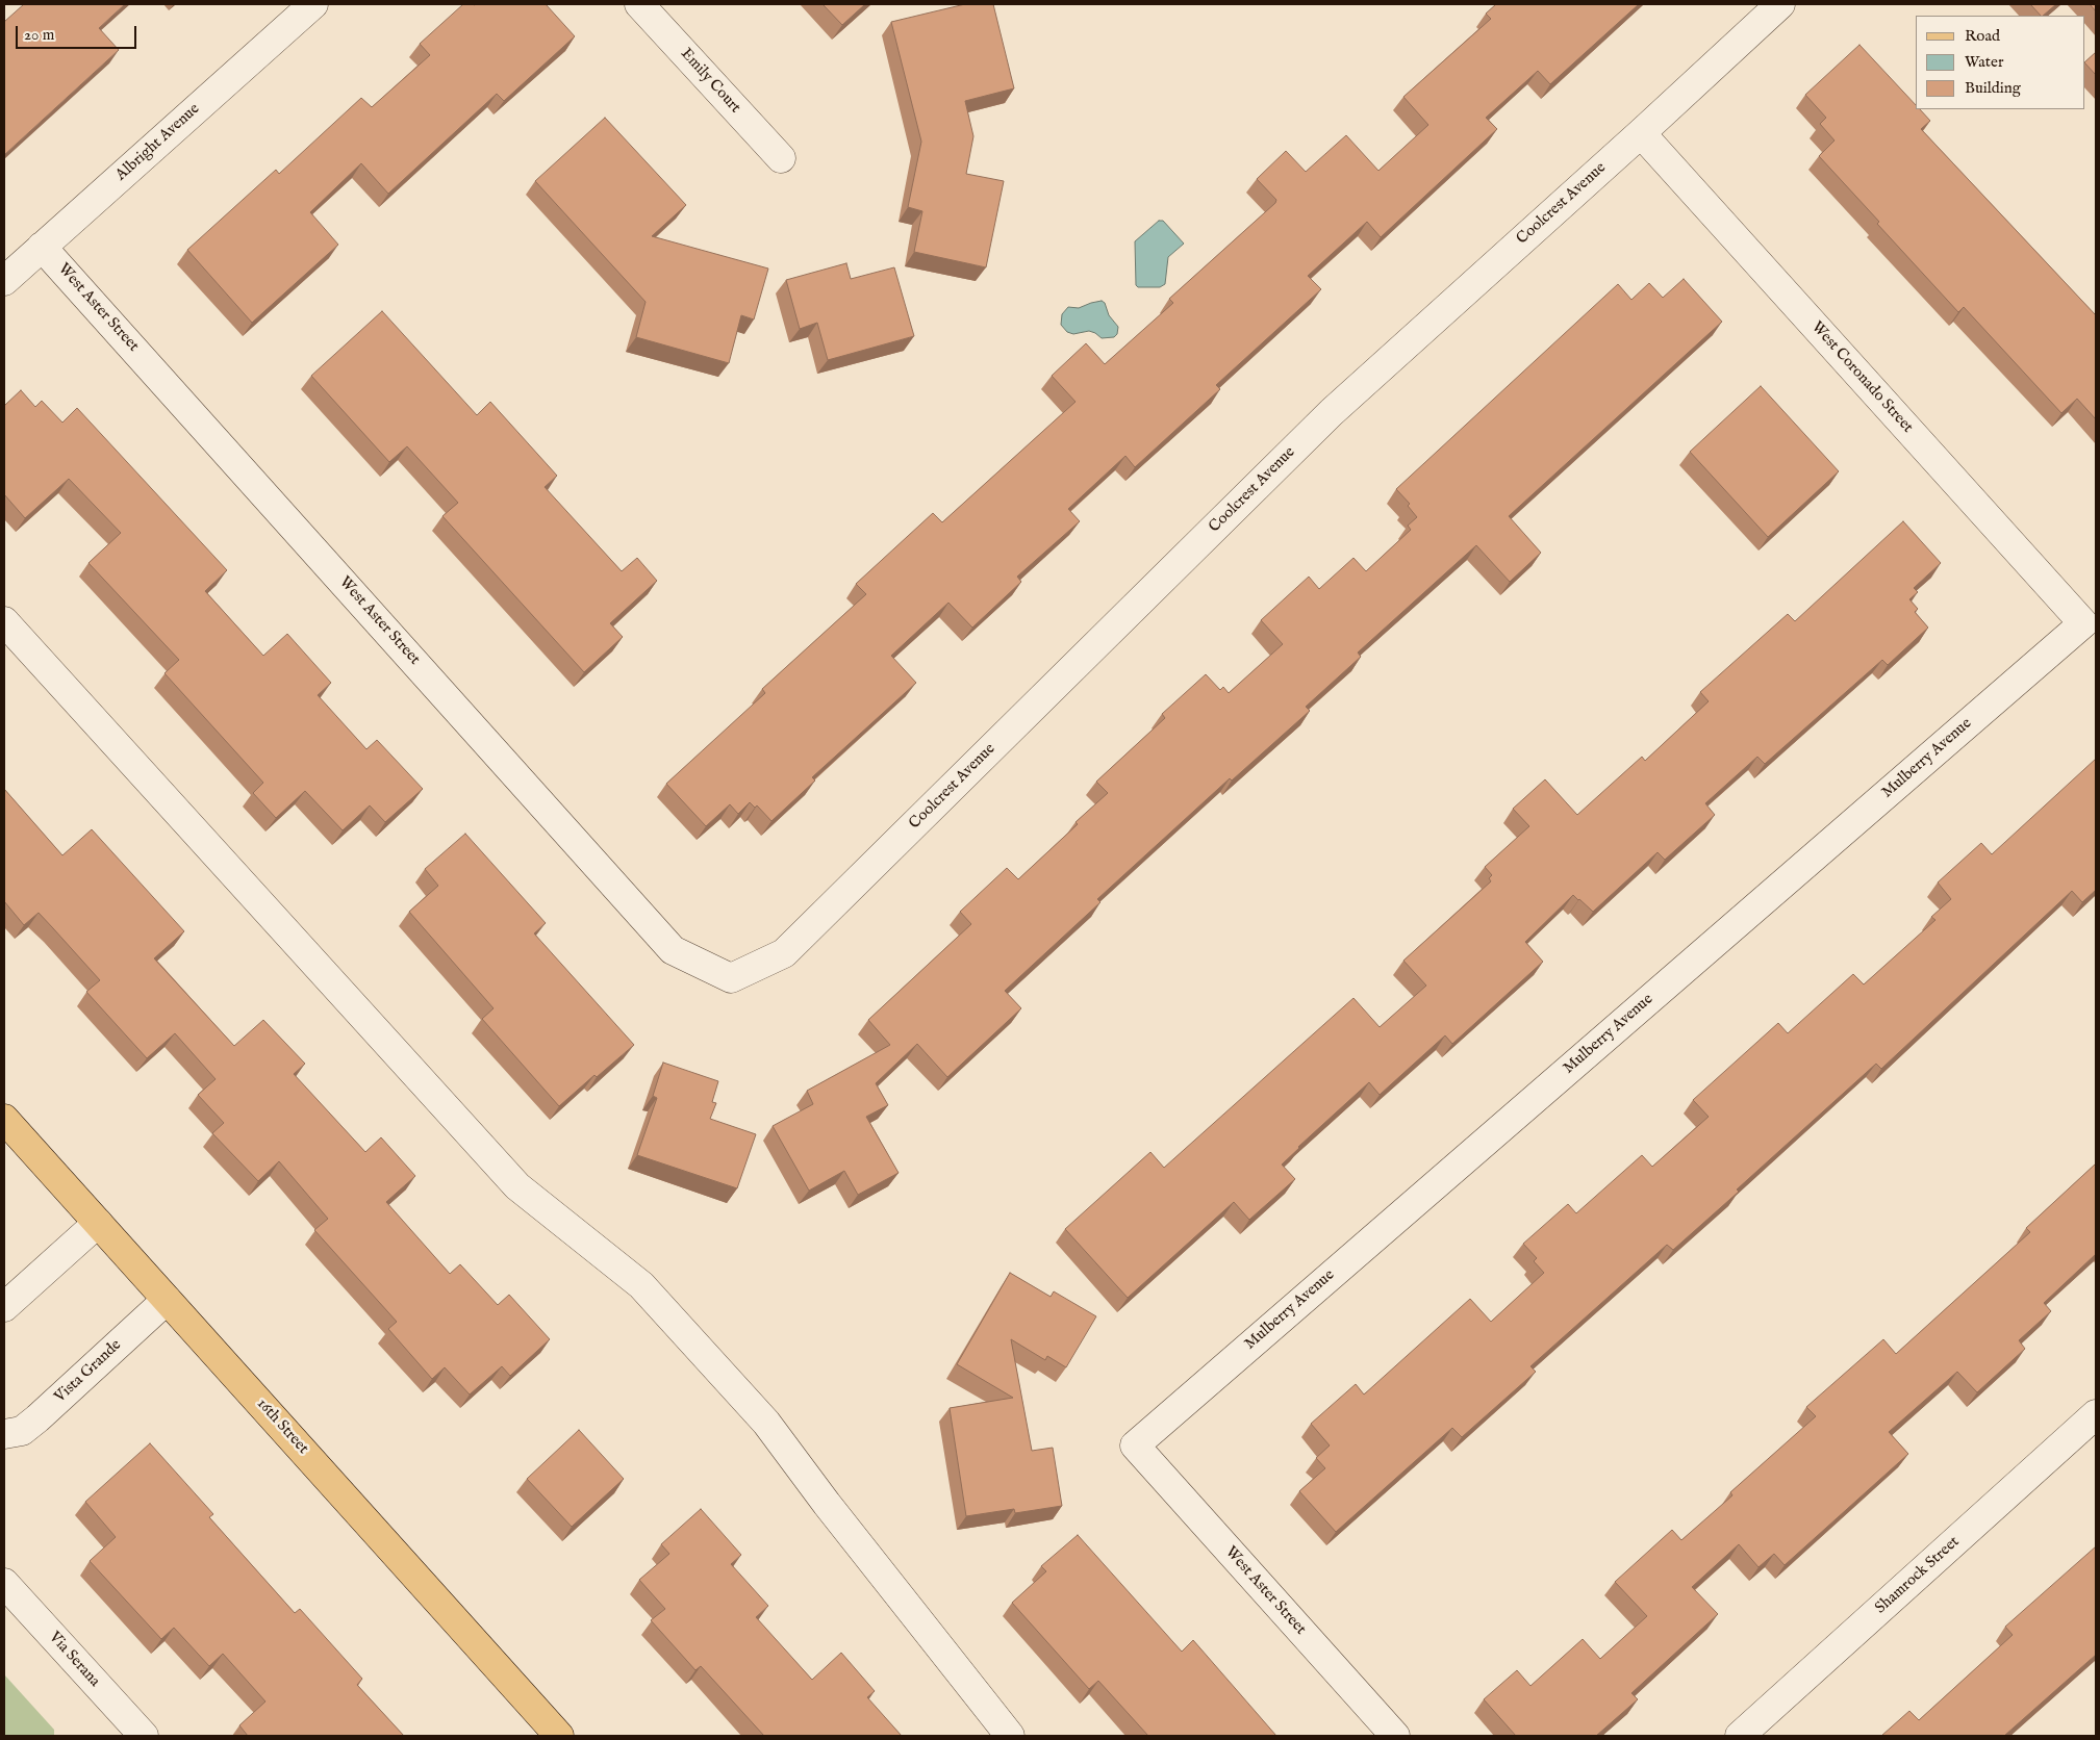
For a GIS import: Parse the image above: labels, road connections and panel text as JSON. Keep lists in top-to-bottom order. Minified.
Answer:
{"streets":{"main road":["16th Street"],"street":["Emily Court","Albright Avenue","Coolcrest Avenue","West Aster Street","West Coronado Street","Mulberry Avenue","Vista Grande","Shamrock Street","Via Serana"]},"crossings":[["Albright Avenue","West Aster Street"],["Coolcrest Avenue","West Aster Street"],["Coolcrest Avenue","West Coronado Street"],["West Aster Street","Mulberry Avenue"],["West Coronado Street","Mulberry Avenue"],["Vista Grande","16th Street"]],"legend":["Road","Water","Building"],"scale_bar":"20 m"}
